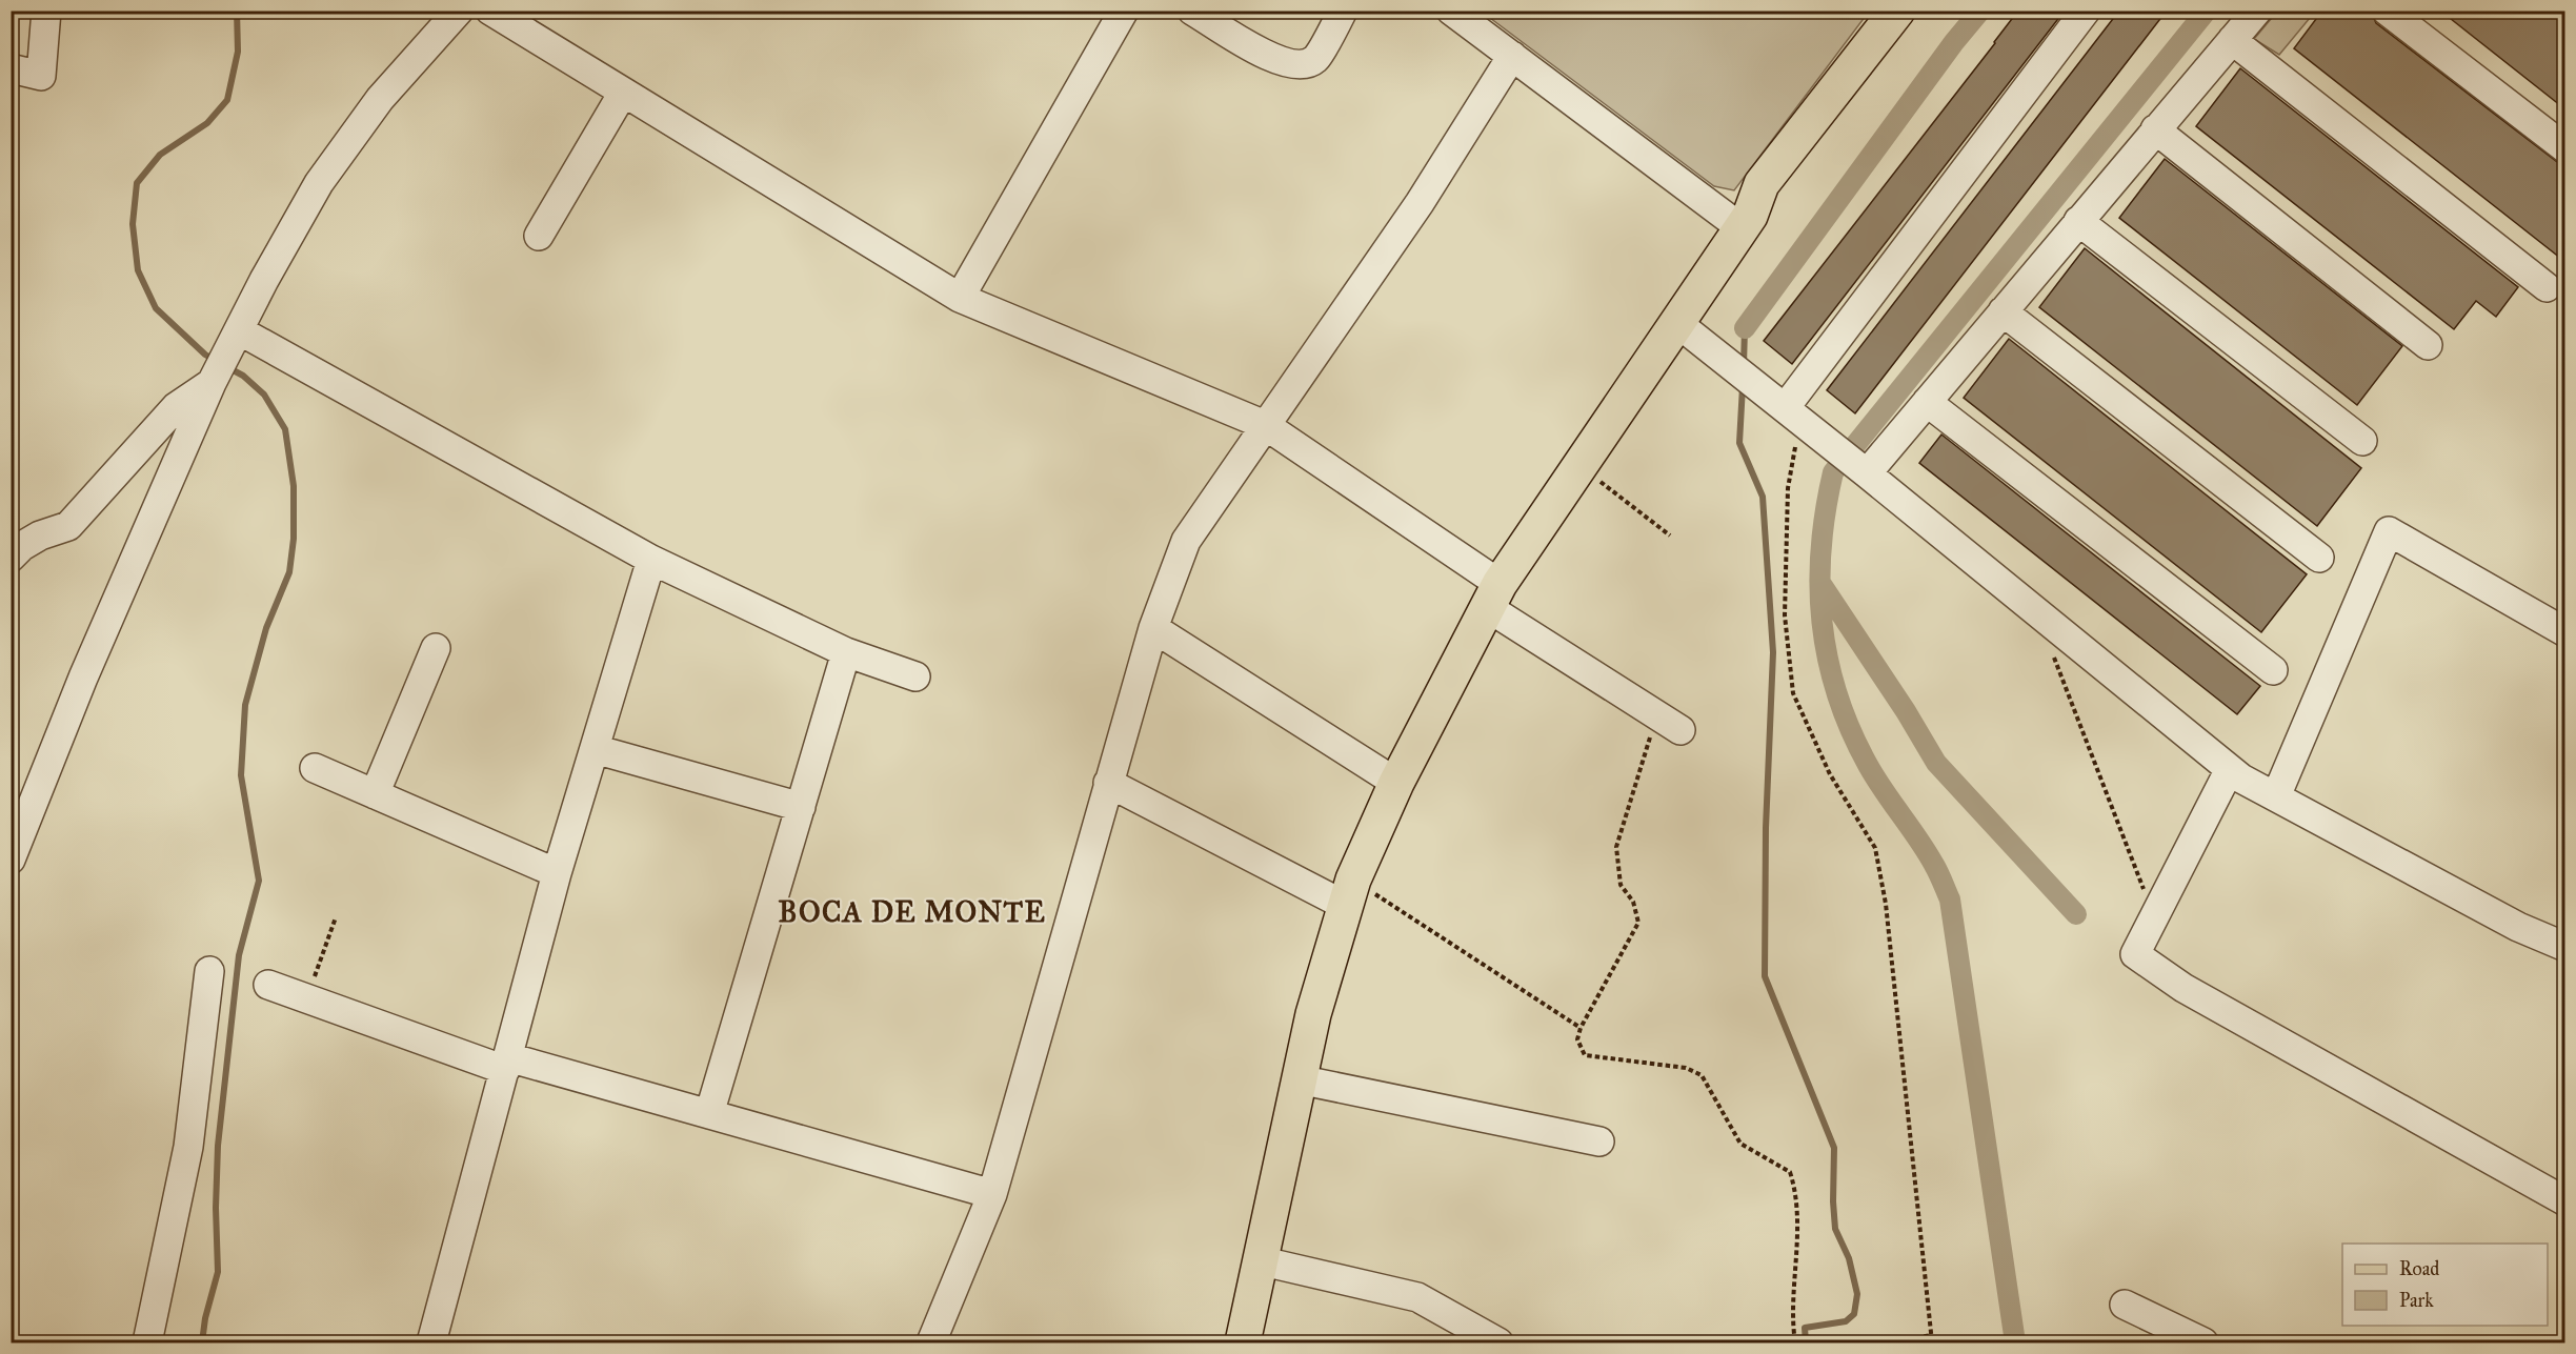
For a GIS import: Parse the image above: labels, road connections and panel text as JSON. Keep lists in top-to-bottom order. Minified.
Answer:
{"districts":["BOCA DE MONTE"],"legend":["Road","Park"]}
